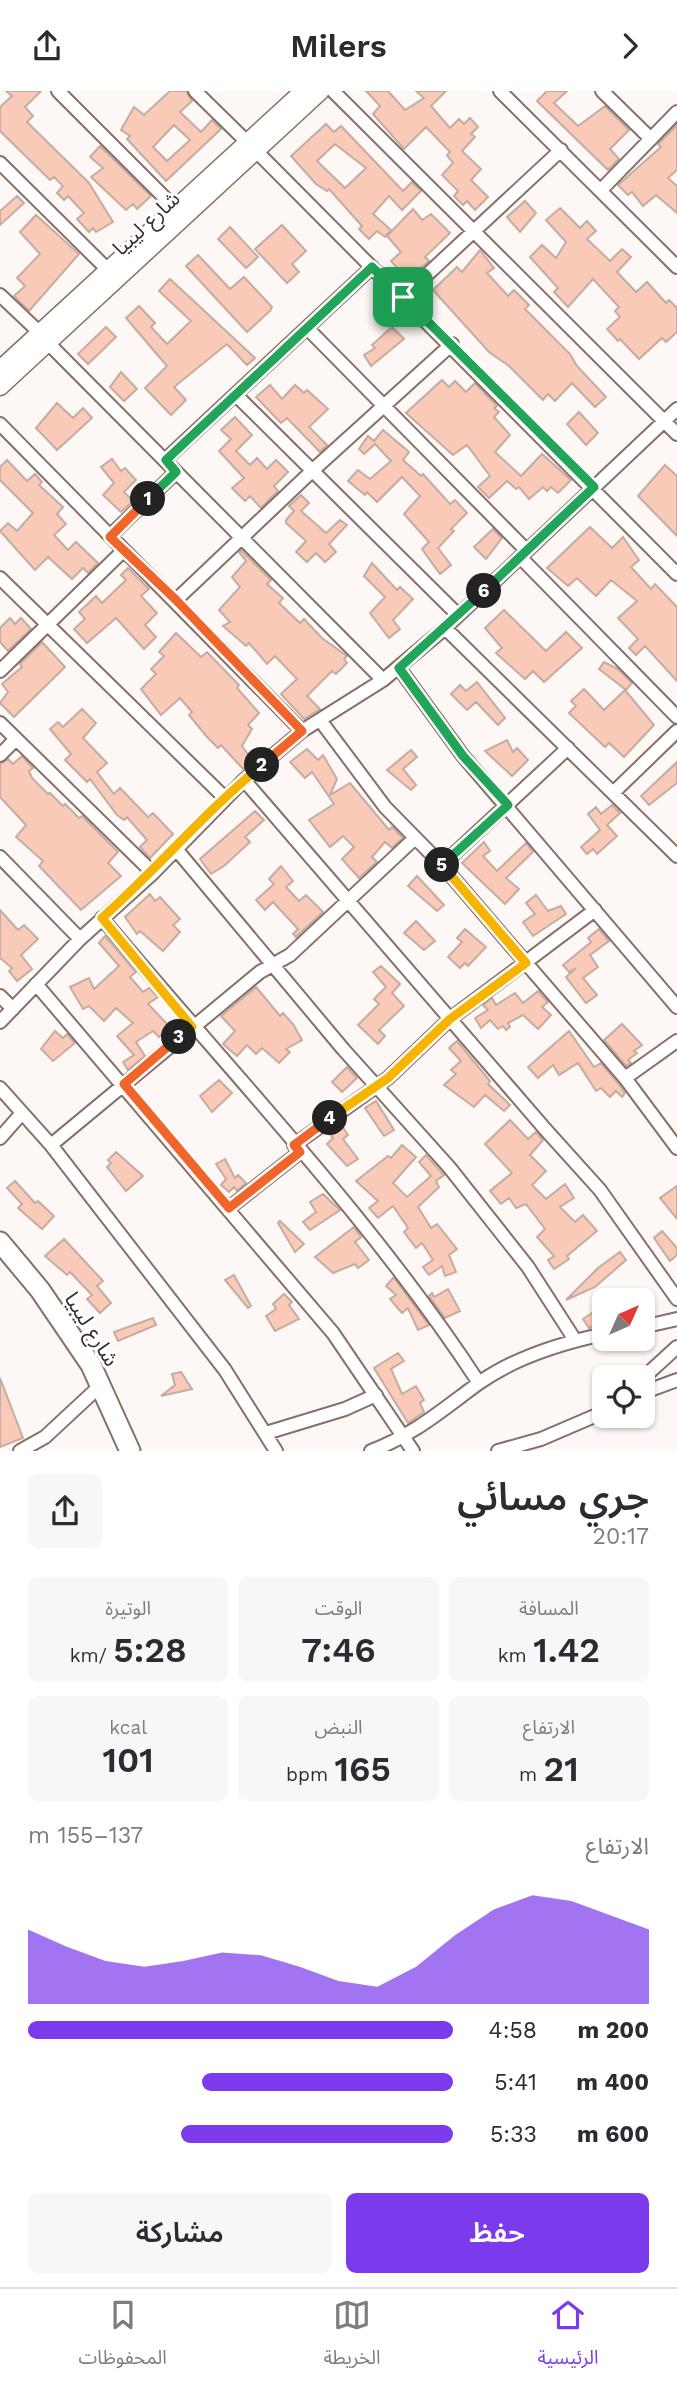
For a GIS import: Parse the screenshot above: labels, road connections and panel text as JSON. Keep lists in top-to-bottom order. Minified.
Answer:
{"streets":{"highway":["شارع ليبيا"]},"north":"top right","page":{"header":"Milers","pins":["1","6","2","5","3","4"],"heading":["جري مسائي","20:17"],"stats":[["المسافة","1.42 km"],["الوقت","7:46"],["الوتيرة","5:28 /km"],["الارتفاع","21 m"],["النبض","165 bpm"],["kcal","101"]],"chart":["الارتفاع","137–155 m"],"list":[{"name":"200 m","note":"4:58"},{"name":"400 m","note":"5:41"},{"name":"600 m","note":"5:33"}],"buttons":["حفظ","مشاركة"],"tabs":["الرئيسية","الخريطة","المحفوظات"]}}
